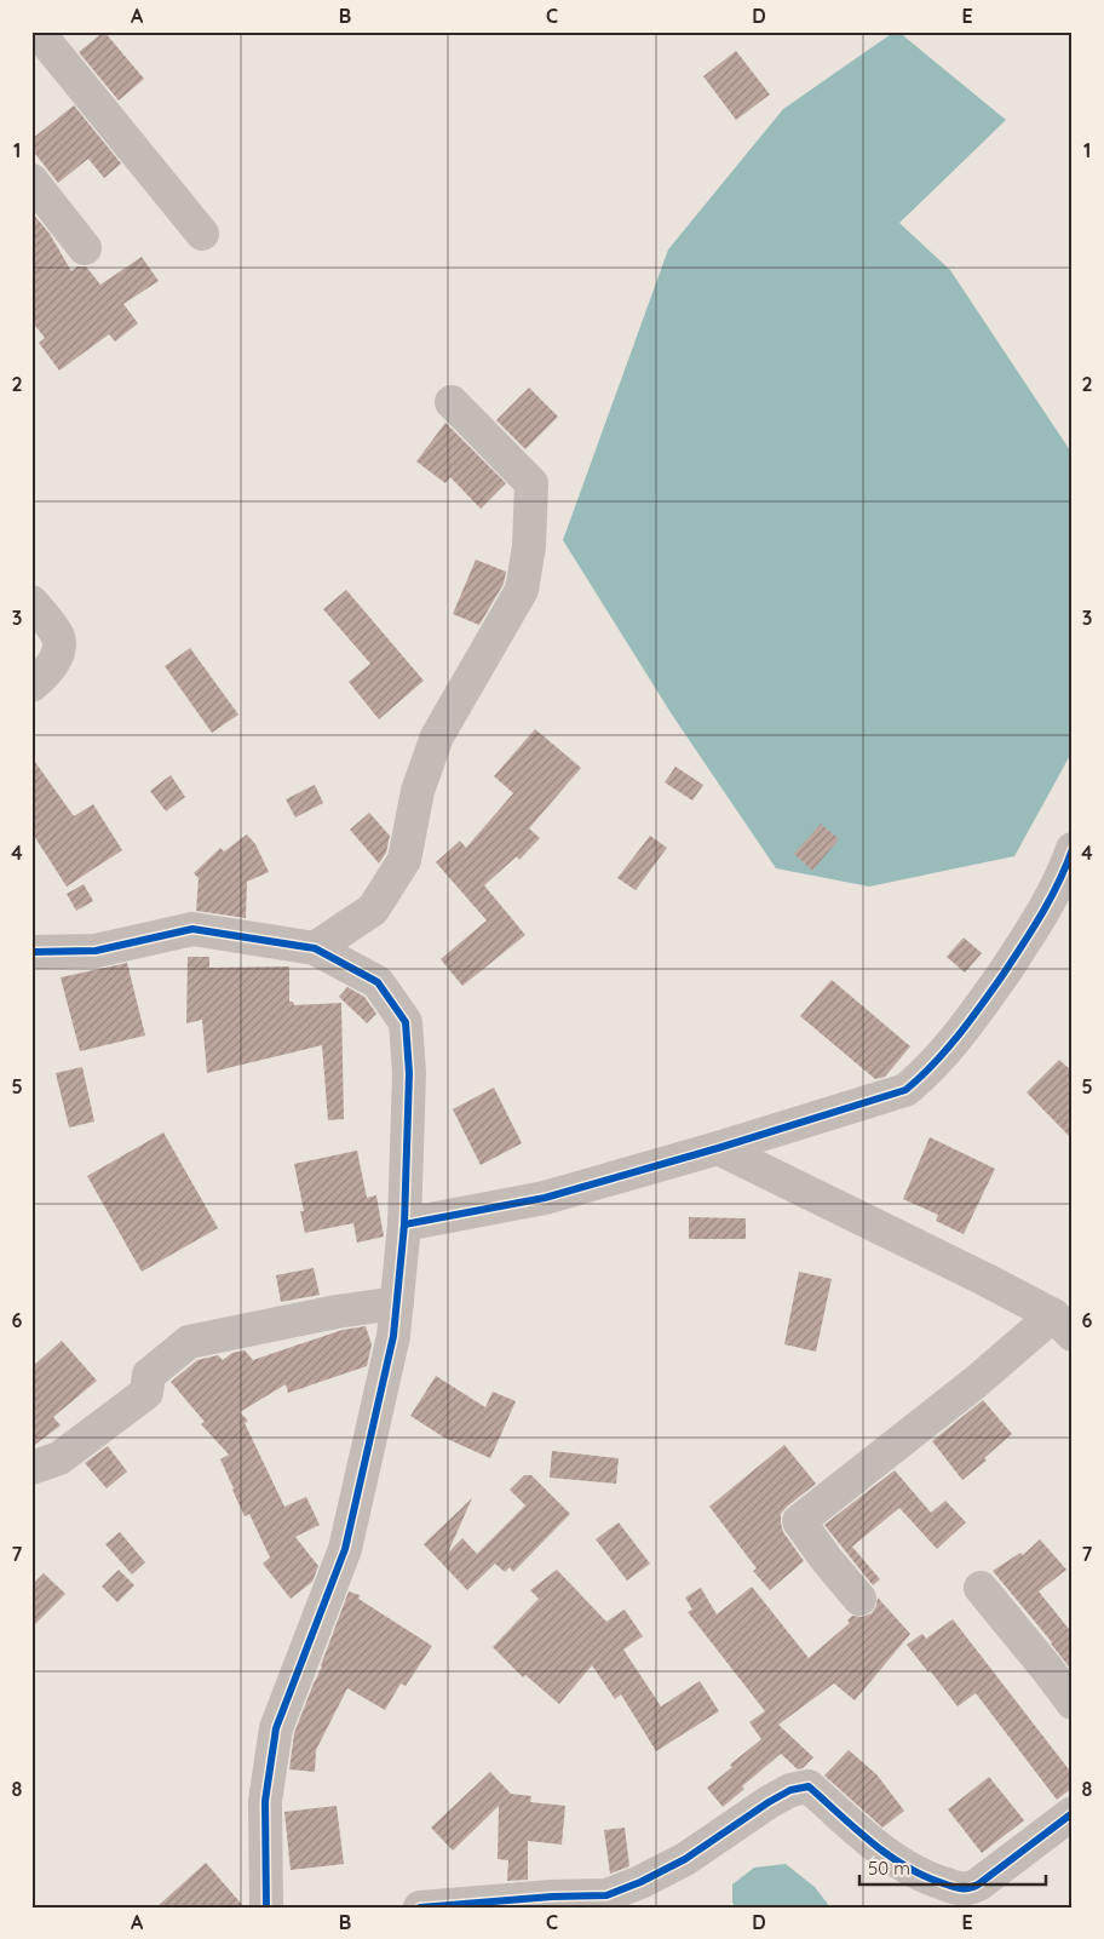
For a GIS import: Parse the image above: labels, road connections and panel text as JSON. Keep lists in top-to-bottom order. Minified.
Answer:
{"scale_bar":"50 m","grid":{"columns":["A","B","C","D","E"],"rows":["1","2","3","4","5","6","7","8"]}}
